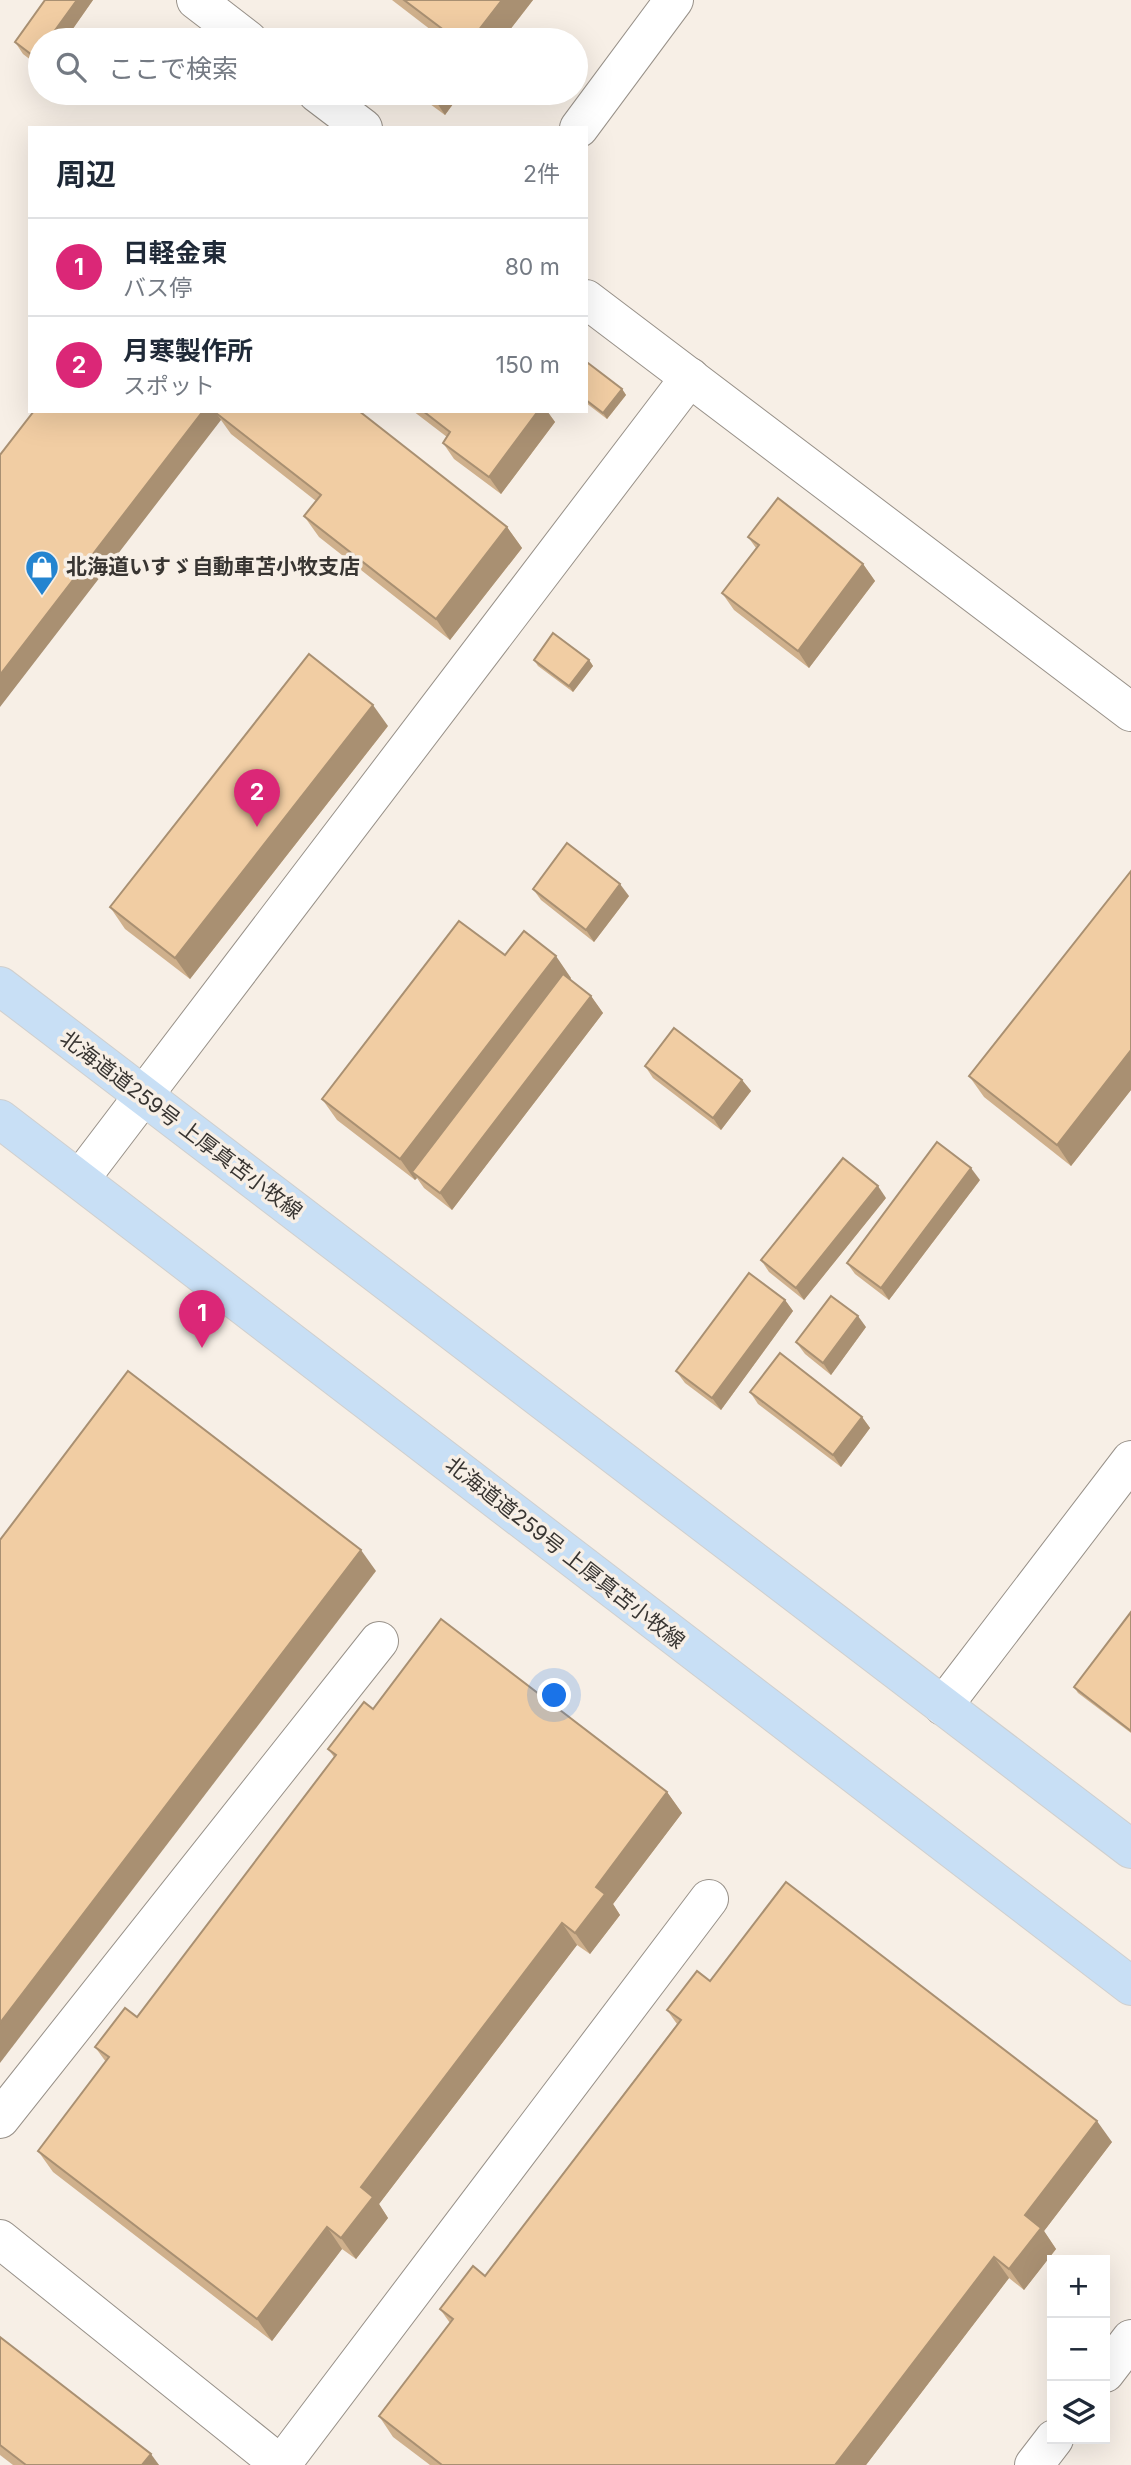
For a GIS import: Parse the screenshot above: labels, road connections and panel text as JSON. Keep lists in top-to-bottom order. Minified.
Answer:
{"streets":{"main road":["北海道道259号 上厚真苫小牧線"]},"places":{"shop":["北海道いすゞ自動車苫小牧支店"]},"page":{"search":"ここで検索","heading":["周辺","2件"],"list":[{"mark":"1","name":"日軽金東","note":"バス停","value":"80 m"},{"mark":"2","name":"月寒製作所","note":"スポット","value":"150 m"}],"pins":["2","1"],"map_buttons":["+","−"]}}
